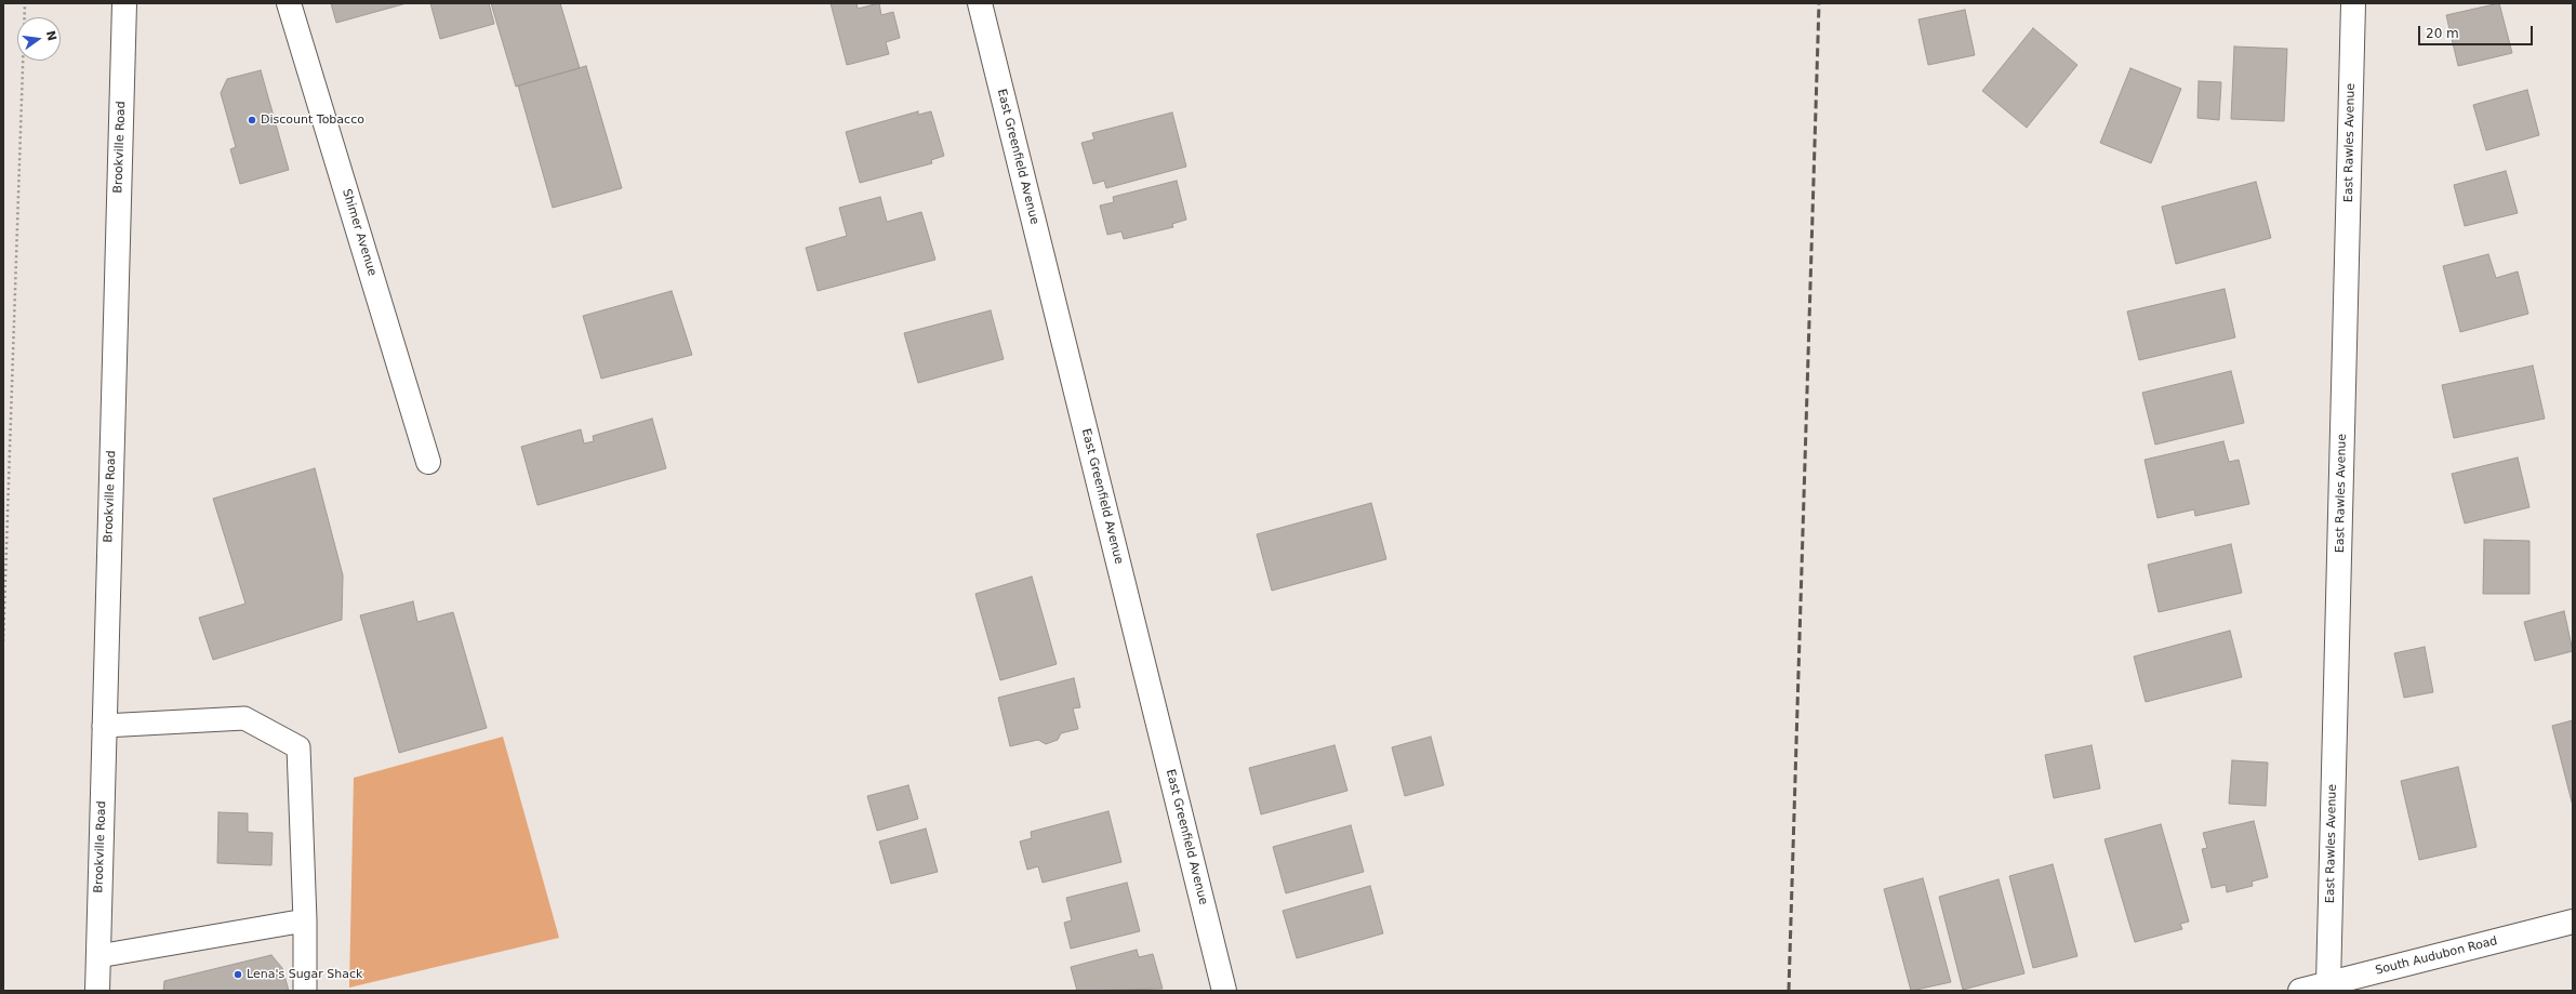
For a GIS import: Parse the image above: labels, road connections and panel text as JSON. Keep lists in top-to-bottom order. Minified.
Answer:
{"streets":{"street":["East Rawles Avenue","Brookville Road","East Greenfield Avenue","Shimer Avenue","South Audubon Road"]},"crossings":[["East Rawles Avenue","South Audubon Road"]],"places":["Discount Tobacco","Lena's Sugar Shack"],"scale_bar":"20 m","north":"right"}
